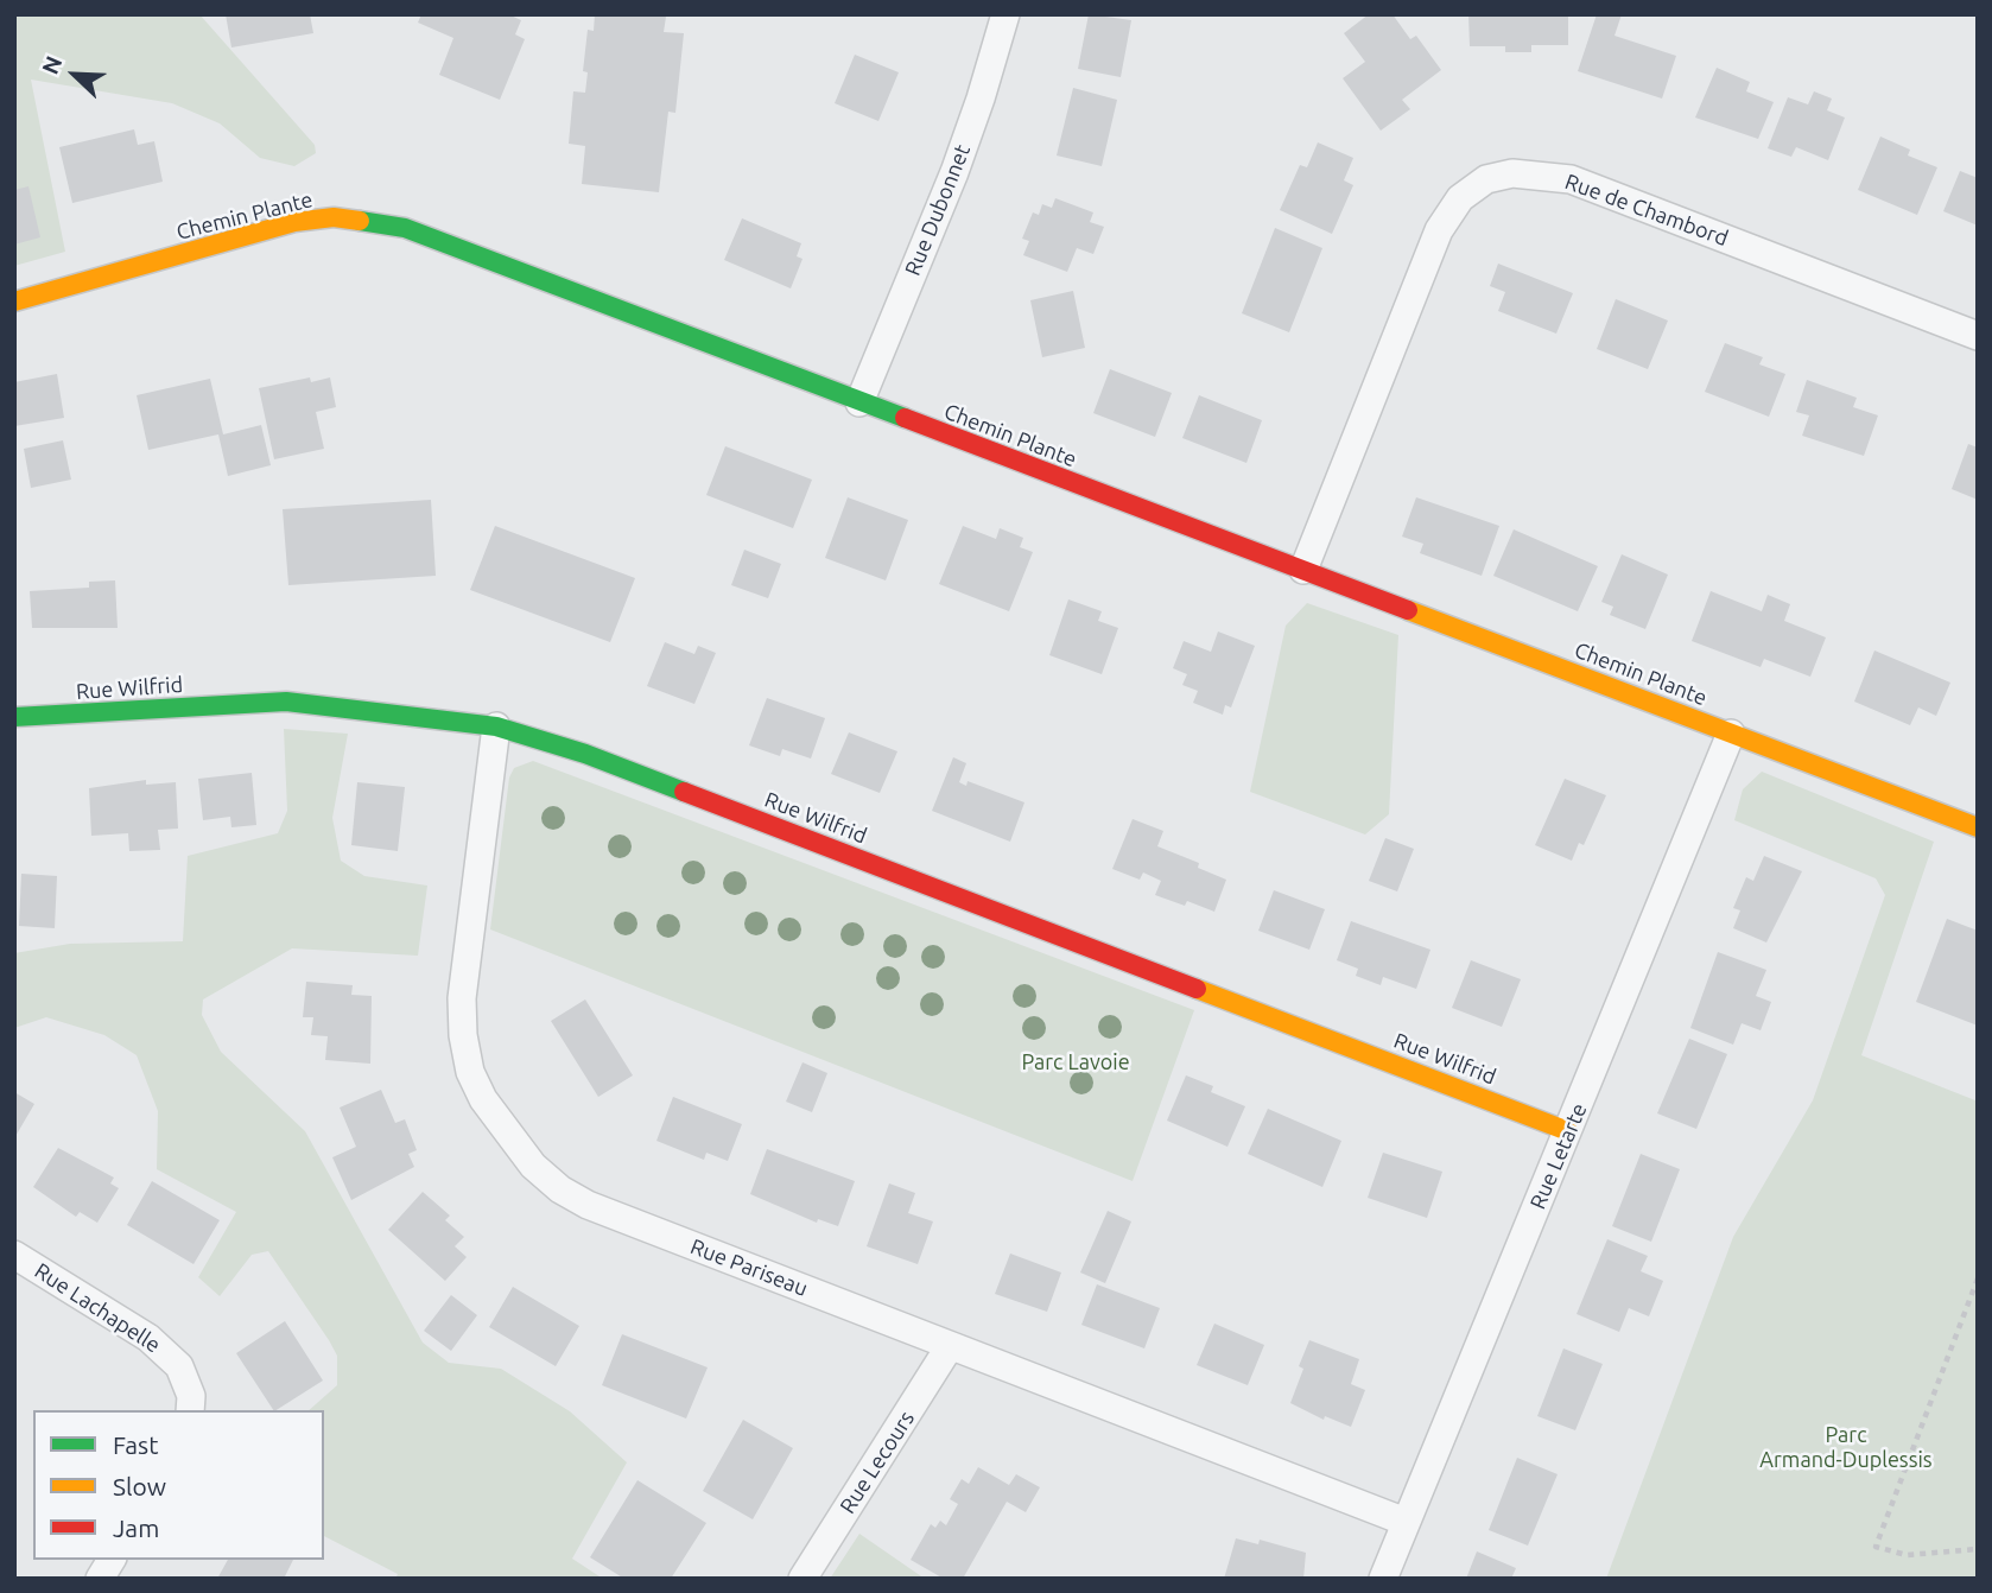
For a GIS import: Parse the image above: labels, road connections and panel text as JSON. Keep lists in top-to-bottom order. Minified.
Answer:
{"streets":{"street":["Rue Dubonnet","Rue de Chambord","Chemin Plante","Rue Wilfrid","Rue Letarte","Rue Pariseau","Rue Lachapelle","Rue Lecours"]},"crossings":[["Rue Dubonnet","Chemin Plante"],["Rue de Chambord","Chemin Plante"],["Chemin Plante","Rue Letarte"],["Rue Wilfrid","Rue Letarte"],["Rue Wilfrid","Rue Pariseau"],["Rue Letarte","Rue Pariseau"],["Rue Pariseau","Rue Lecours"]],"parks":["Parc Lavoie","Parc Armand-Duplessis"],"legend":["Fast","Slow","Jam"],"north":"top left"}
